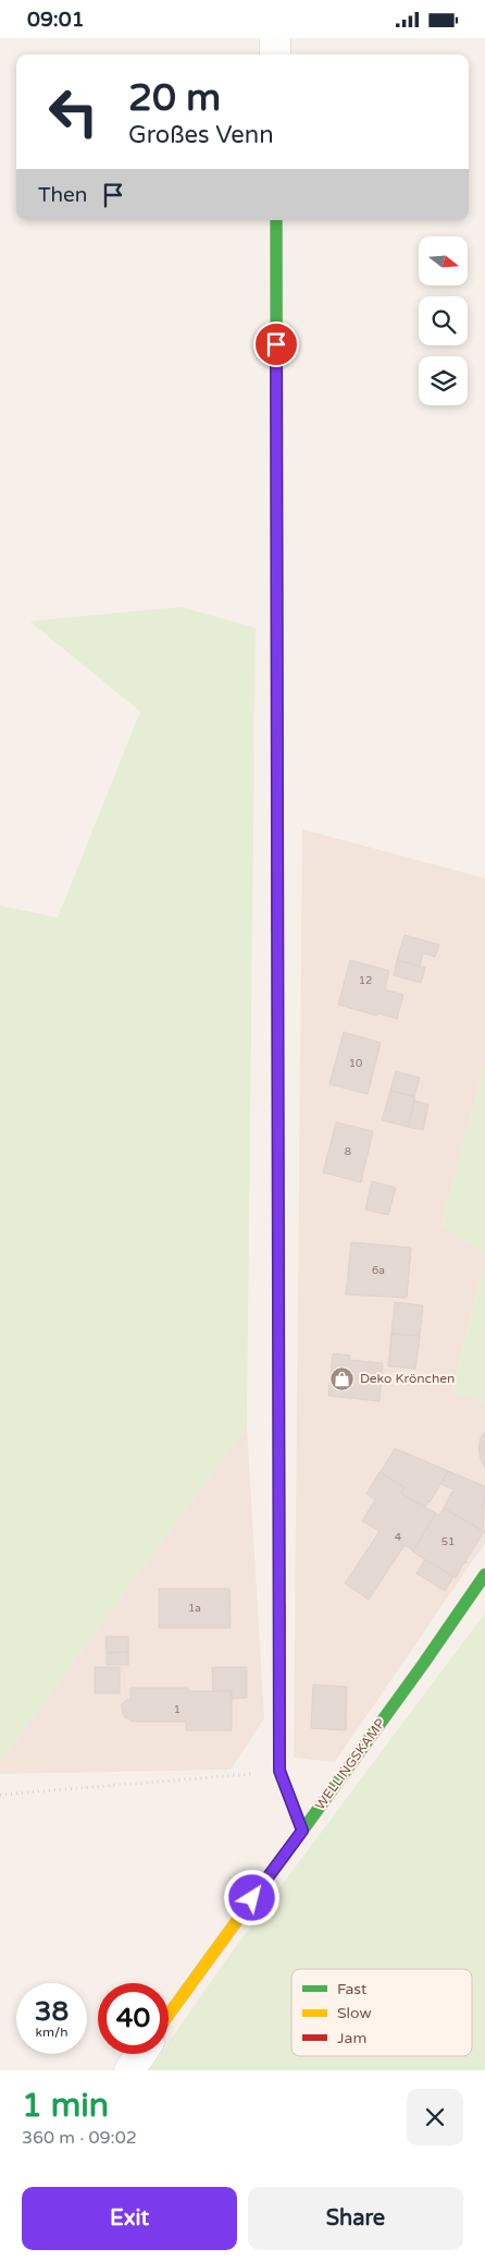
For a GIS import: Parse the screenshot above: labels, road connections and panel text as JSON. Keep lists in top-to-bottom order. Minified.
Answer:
{"streets":{"street":["WELLINGSKAMP"]},"places":{"shop":["Deko Krönchen"]},"house_numbers":["12","10","8","6a","4","51","1a","1"],"legend":["Fast","Slow","Jam"],"north":"right","page":{"status":"09:01","turn":["20 m","Großes Venn"],"then":"Then","speed":"38 km/h","limit":"40","heading":["1 min","360 m · 09:02"],"buttons":["Exit","Share"]}}
